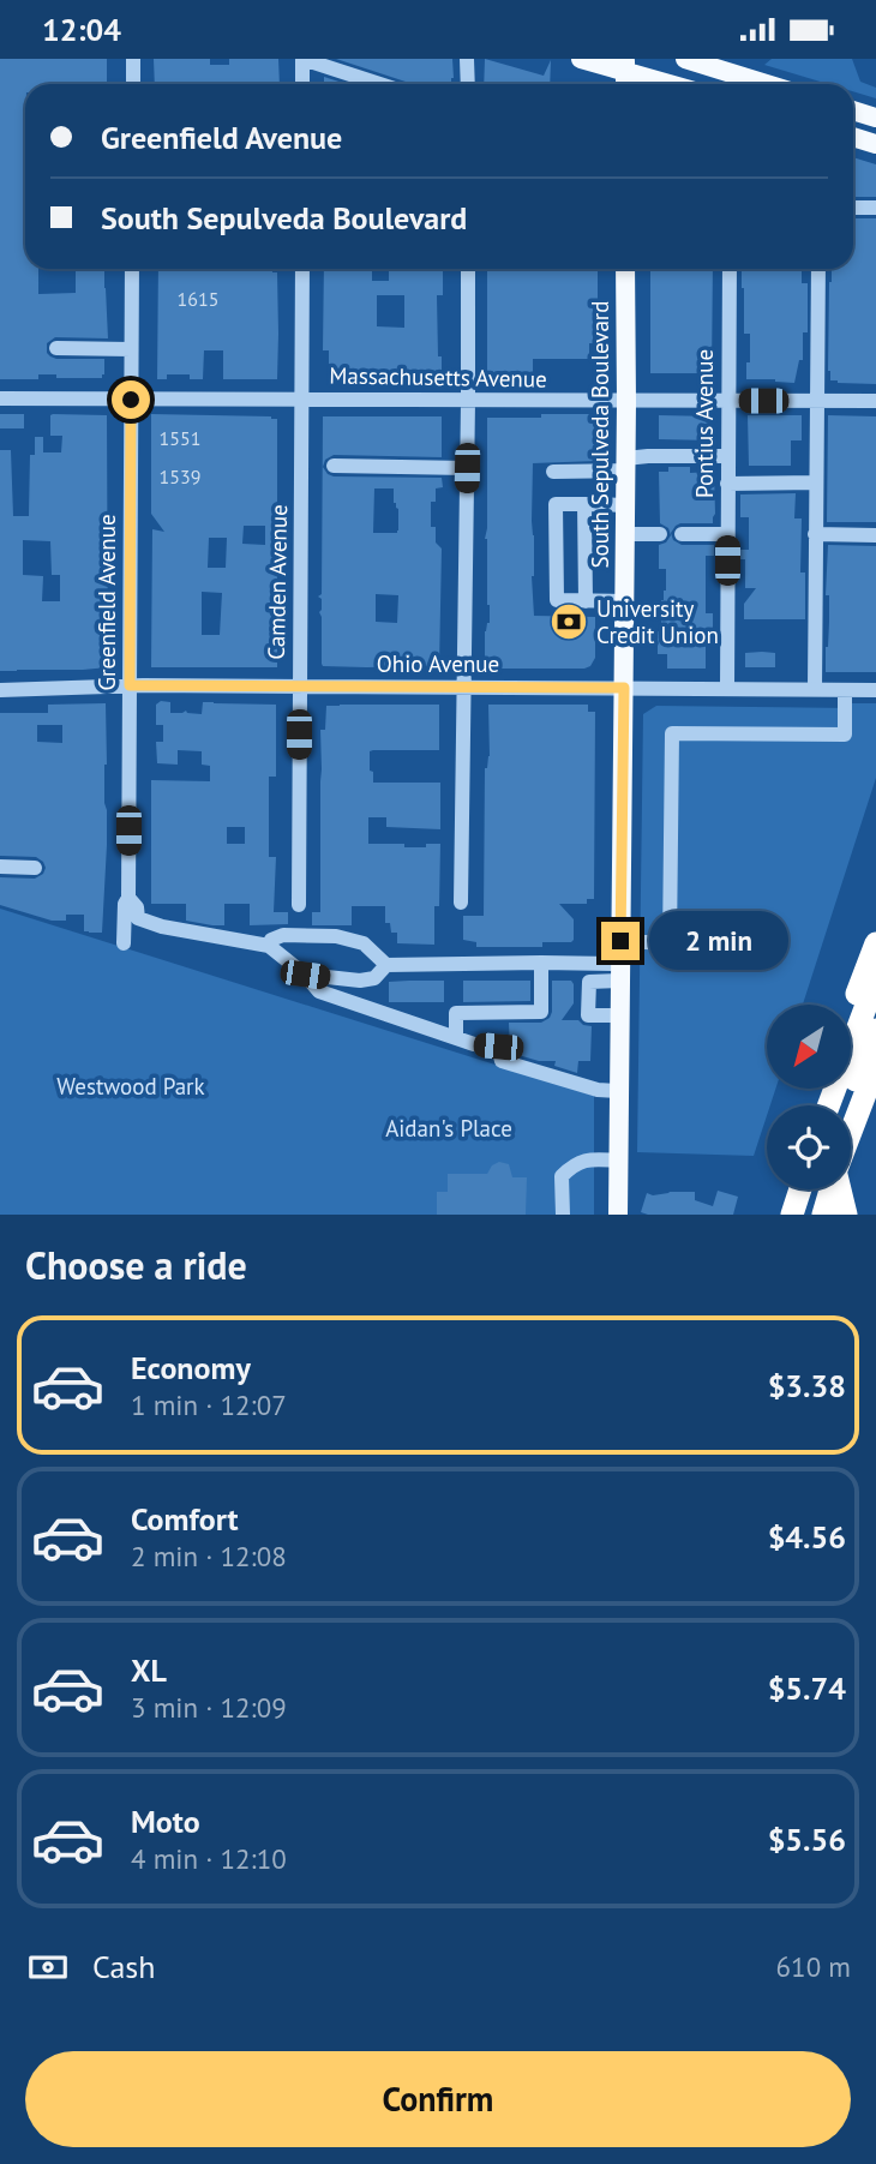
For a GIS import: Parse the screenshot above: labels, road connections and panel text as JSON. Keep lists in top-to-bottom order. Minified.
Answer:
{"streets":{"main road":["South Sepulveda Boulevard"],"street":["Massachusetts Avenue","Pontius Avenue","Camden Avenue","Greenfield Avenue","Ohio Avenue"]},"crossings":[["Massachusetts Avenue","Pontius Avenue"],["Massachusetts Avenue","South Sepulveda Boulevard"],["Massachusetts Avenue","Camden Avenue"],["Massachusetts Avenue","Greenfield Avenue"],["Pontius Avenue","Ohio Avenue"],["South Sepulveda Boulevard","Ohio Avenue"],["Camden Avenue","Ohio Avenue"],["Greenfield Avenue","Ohio Avenue"]],"parks":["Westwood Park","Aidan's Place"],"places":{"bank":["University Credit Union"]},"house_numbers":["1615","1551","1539"],"north":"bottom left","page":{"status":"12:04","banner":["Greenfield Avenue","South Sepulveda Boulevard"],"bubble":"2 min","heading":"Choose a ride","list":[{"name":"Economy","note":"1 min · 12:07","value":"$3.38"},{"name":"Comfort","note":"2 min · 12:08","value":"$4.56"},{"name":"XL","note":"3 min · 12:09","value":"$5.74"},{"name":"Moto","note":"4 min · 12:10","value":"$5.56"}],"pay":["Cash","610 m"],"buttons":"Confirm"}}
